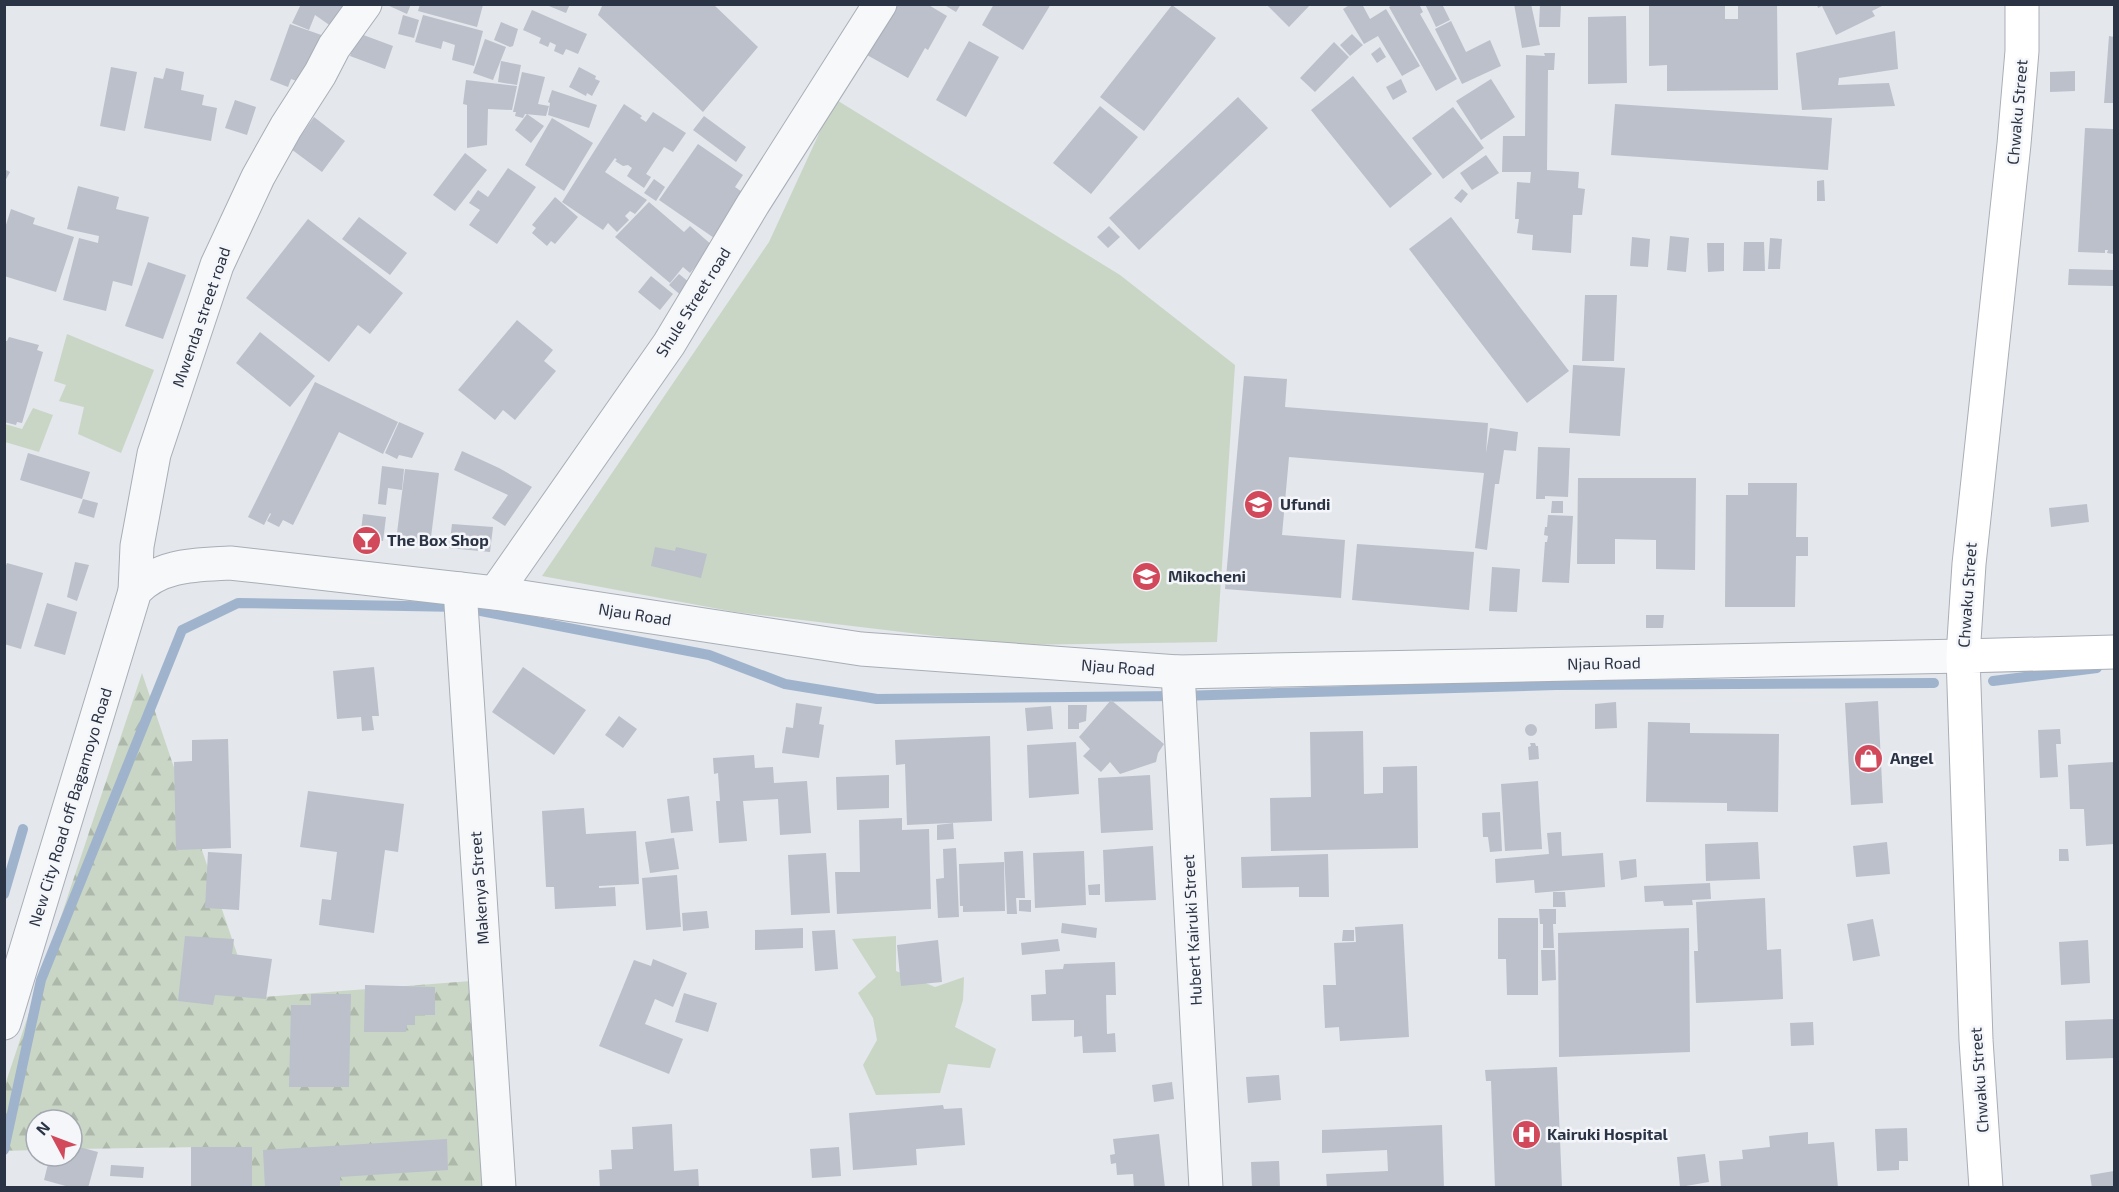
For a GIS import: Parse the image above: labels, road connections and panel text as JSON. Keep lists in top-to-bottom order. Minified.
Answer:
{"streets":{"main road":["Chwaku Street","Njau Road"],"street":["Shule Street road","Mwenda street road","New City Road off Bagamoyo Road","Makenya Street","Hubert Kairuki Street"]},"crossings":[["Chwaku Street","Njau Road"],["Shule Street road","Njau Road"],["Mwenda street road","Njau Road"],["Mwenda street road","New City Road off Bagamoyo Road"],["Njau Road","New City Road off Bagamoyo Road"],["Njau Road","Makenya Street"],["Njau Road","Hubert Kairuki Street"]],"places":{"school or university":["Ufundi","Mikocheni"],"bar":["The Box Shop"],"shop":["Angel"],"hospital":["Kairuki Hospital"]},"north":"top left"}
